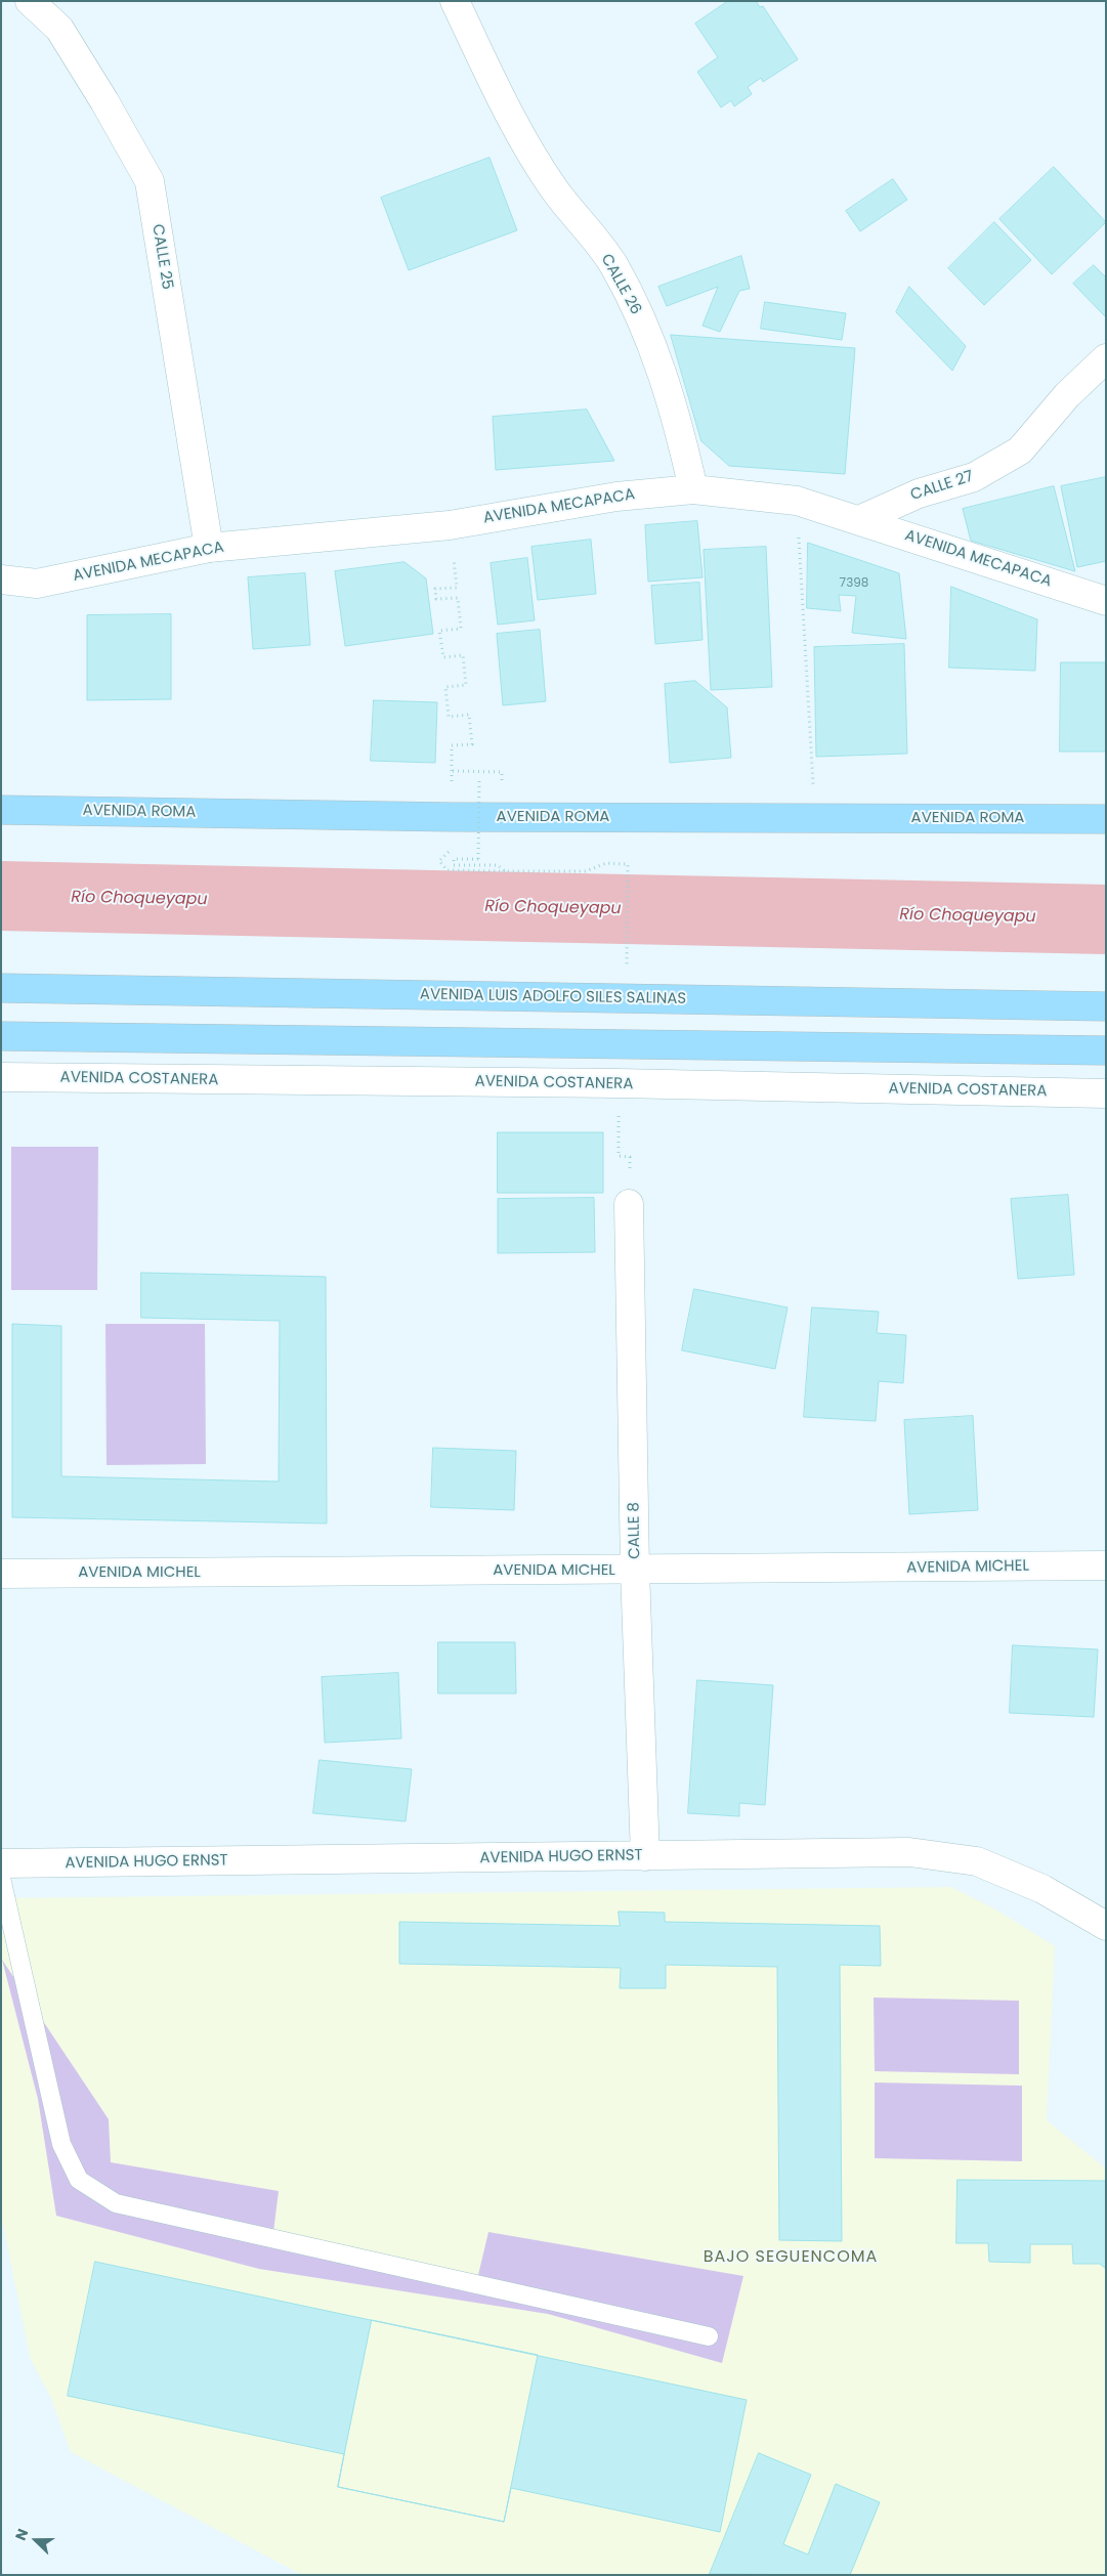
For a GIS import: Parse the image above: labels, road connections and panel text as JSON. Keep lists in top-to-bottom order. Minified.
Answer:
{"streets":{"main road":["AVENIDA ROMA","AVENIDA LUIS ADOLFO SILES SALINAS"],"street":["CALLE 25","CALLE 26","CALLE 27","AVENIDA MECAPACA","AVENIDA COSTANERA","CALLE 8","AVENIDA MICHEL","AVENIDA HUGO ERNST"]},"crossings":[["CALLE 25","AVENIDA MECAPACA"],["CALLE 26","AVENIDA MECAPACA"],["CALLE 27","AVENIDA MECAPACA"],["CALLE 8","AVENIDA MICHEL"],["CALLE 8","AVENIDA HUGO ERNST"]],"districts":["BAJO SEGUENCOMA"],"water":["Río Choqueyapu"],"house_numbers":["7398"],"north":"left"}
